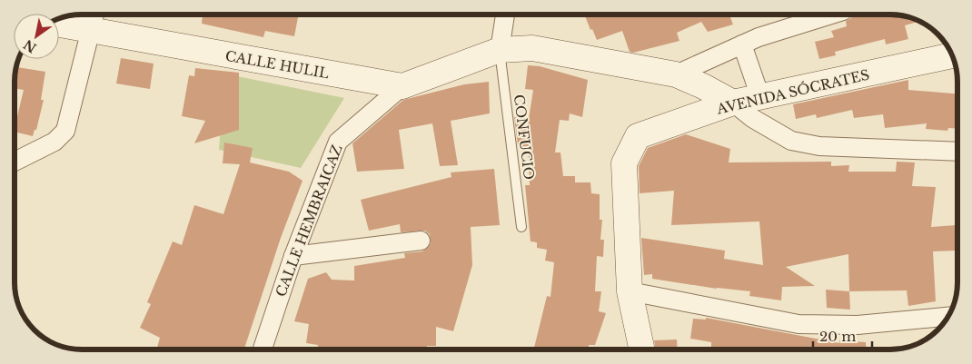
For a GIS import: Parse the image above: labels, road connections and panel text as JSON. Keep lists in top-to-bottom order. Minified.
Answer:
{"streets":{"street":["CALLE HULIL","AVENIDA SÓCRATES","CALLE HEMBRAICAZ"],"lane":["CONFUCIO"]},"crossings":[["CALLE HULIL","CALLE HEMBRAICAZ"]],"scale_bar":"20 m","north":"bottom left"}
